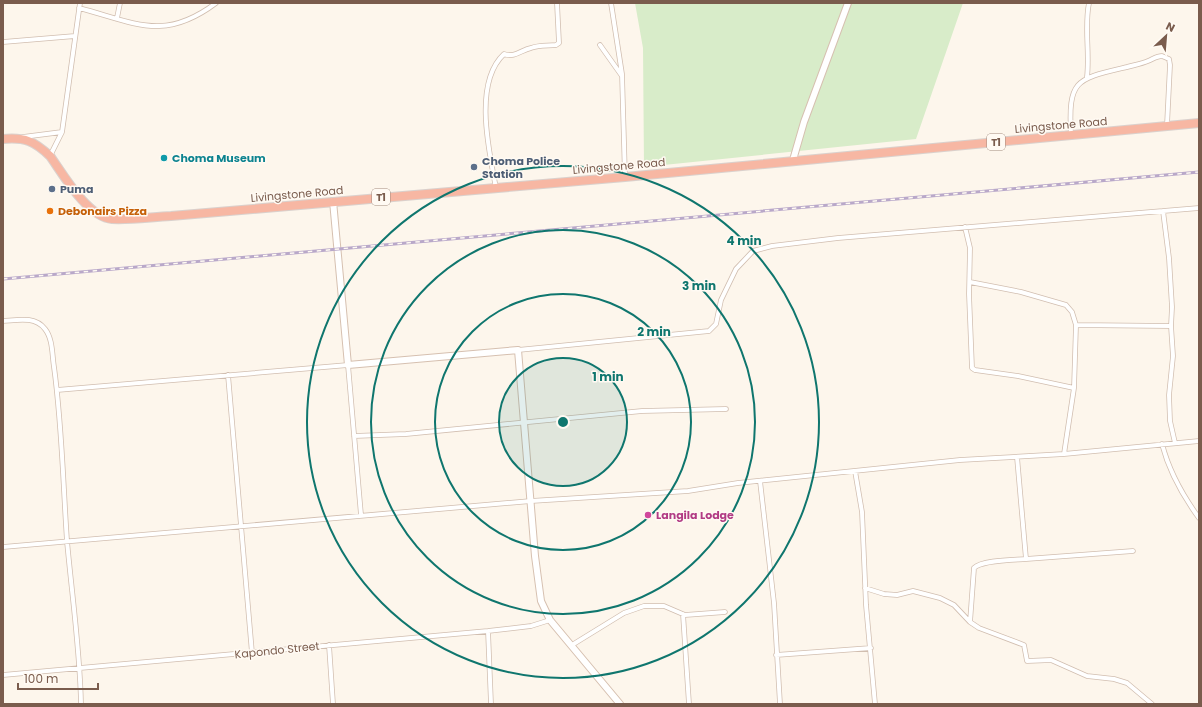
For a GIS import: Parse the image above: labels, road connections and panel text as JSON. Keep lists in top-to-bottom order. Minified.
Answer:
{"streets":{"highway":["Livingstone Road","T1"],"street":["Kapondo Street"]},"places":["Choma Museum","Choma Police Station","Puma","Debonairs Pizza","Langila Lodge"],"scale_bar":"100 m","north":"top right","rings":["4 min","3 min","2 min","1 min"]}
